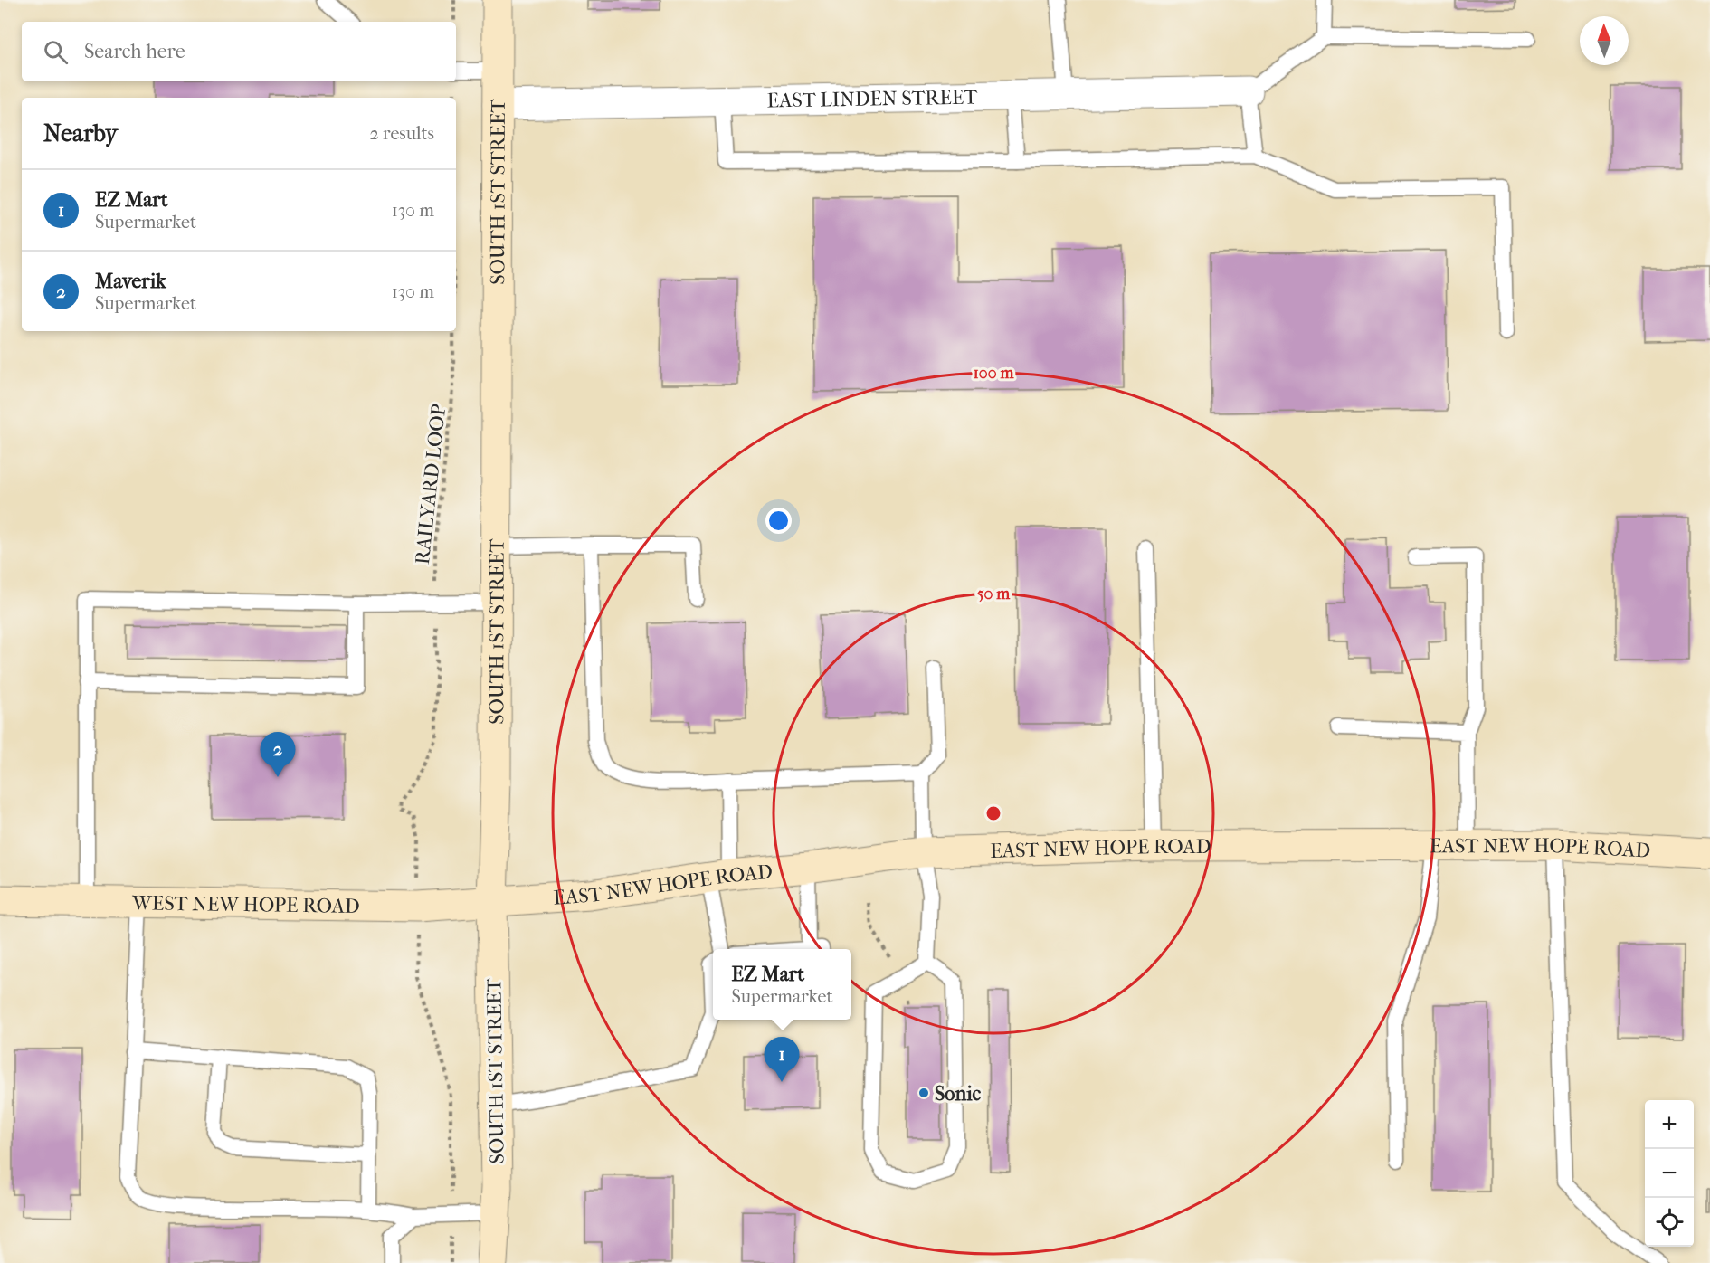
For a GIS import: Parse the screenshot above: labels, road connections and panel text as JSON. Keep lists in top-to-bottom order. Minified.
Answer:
{"streets":{"street":["EAST LINDEN STREET","SOUTH 1ST STREET","EAST NEW HOPE ROAD","WEST NEW HOPE ROAD"],"path":["RAILYARD LOOP"]},"crossings":[["EAST LINDEN STREET","SOUTH 1ST STREET"],["SOUTH 1ST STREET","EAST NEW HOPE ROAD"],["SOUTH 1ST STREET","WEST NEW HOPE ROAD"],["EAST NEW HOPE ROAD","WEST NEW HOPE ROAD"]],"places":["Sonic"],"north":"top","page":{"search":"Search here","heading":["Nearby","2 results"],"list":[{"mark":"1","name":"EZ Mart","note":"Supermarket","value":"130 m"},{"mark":"2","name":"Maverik","note":"Supermarket","value":"130 m"}],"pins":["2","1"],"popup":["EZ Mart","Supermarket"],"map_buttons":["+","−"]},"rings":["100 m","50 m"]}
